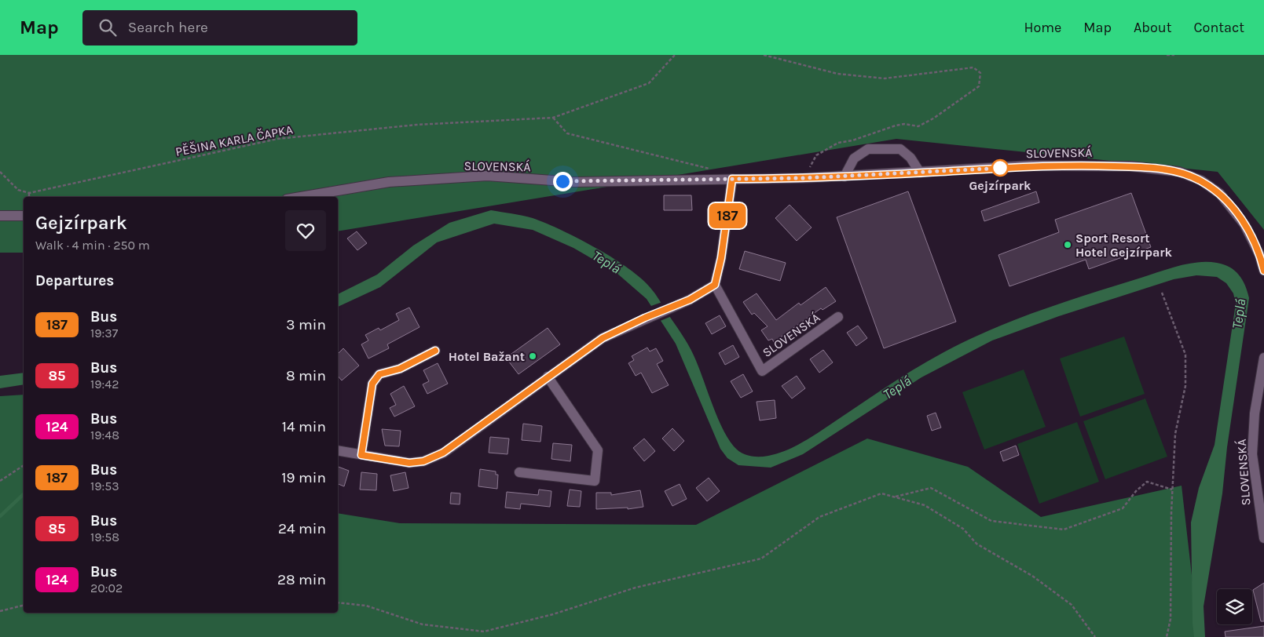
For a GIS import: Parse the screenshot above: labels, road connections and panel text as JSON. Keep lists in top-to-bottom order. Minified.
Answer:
{"streets":{"street":["SLOVENSKÁ"],"path":["PĚŠINA KARLA ČAPKA"]},"water":["Teplá"],"places":["Gejzírpark","Sport Resort Hotel Gejzírpark","Hotel Bažant"],"lines":["bus line 187"],"page":{"header":"Map","search":"Search here","nav":["Home","Map","About","Contact"],"on_map":"187","heading":[["Gejzírpark","Walk · 4 min · 250 m"],"Departures"],"list":[{"mark":"187","name":"Bus","note":"19:37","value":"3 min"},{"mark":"85","name":"Bus","note":"19:42","value":"8 min"},{"mark":"124","name":"Bus","note":"19:48","value":"14 min"},{"mark":"187","name":"Bus","note":"19:53","value":"19 min"},{"mark":"85","name":"Bus","note":"19:58","value":"24 min"},{"mark":"124","name":"Bus","note":"20:02","value":"28 min"}]}}
